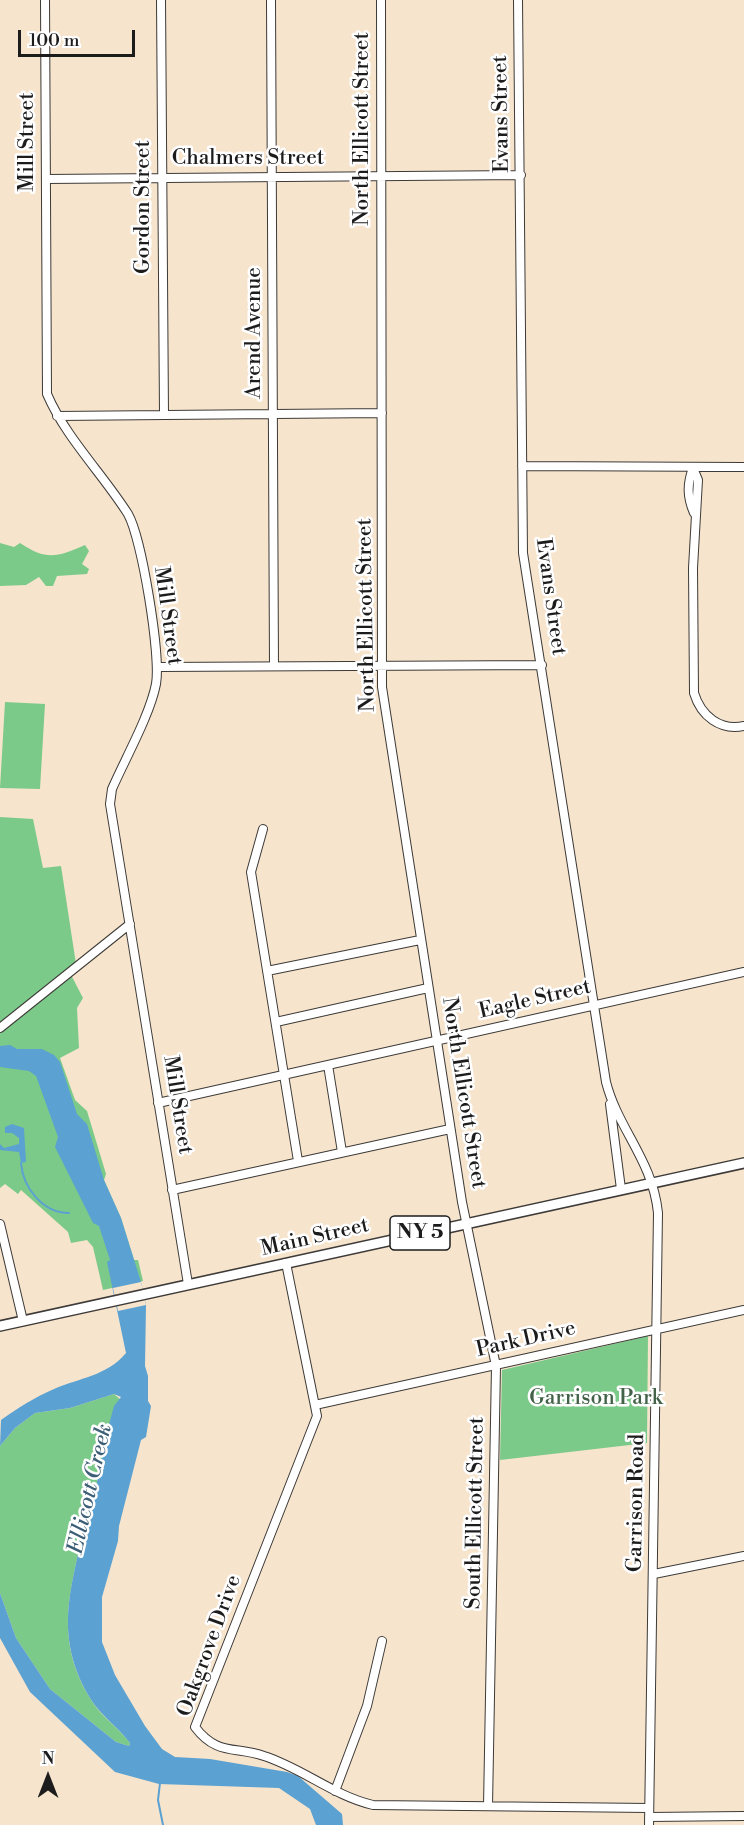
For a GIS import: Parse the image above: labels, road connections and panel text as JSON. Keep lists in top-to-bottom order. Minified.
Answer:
{"streets":{"main road":["NY 5","Main Street"],"street":["Evans Street","North Ellicott Street","Mill Street","Chalmers Street","Gordon Street","Arend Avenue","Eagle Street","Park Drive","Garrison Road","South Ellicott Street","Oakgrove Drive"]},"crossings":[["Evans Street","Chalmers Street"],["Evans Street","Eagle Street"],["Evans Street","Main Street"],["Evans Street","Garrison Road"],["North Ellicott Street","Chalmers Street"],["North Ellicott Street","Eagle Street"],["North Ellicott Street","Main Street"],["North Ellicott Street","South Ellicott Street"],["Mill Street","Chalmers Street"],["Mill Street","Eagle Street"],["Mill Street","Main Street"],["Chalmers Street","Gordon Street"],["Chalmers Street","Arend Avenue"],["Main Street","Garrison Road"],["Main Street","South Ellicott Street"],["Main Street","Oakgrove Drive"],["Park Drive","Garrison Road"],["Park Drive","South Ellicott Street"],["Park Drive","Oakgrove Drive"],["Garrison Road","Oakgrove Drive"],["South Ellicott Street","Oakgrove Drive"]],"water":["Ellicott Creek"],"parks":["Garrison Park"],"scale_bar":"100 m","north":"top"}
